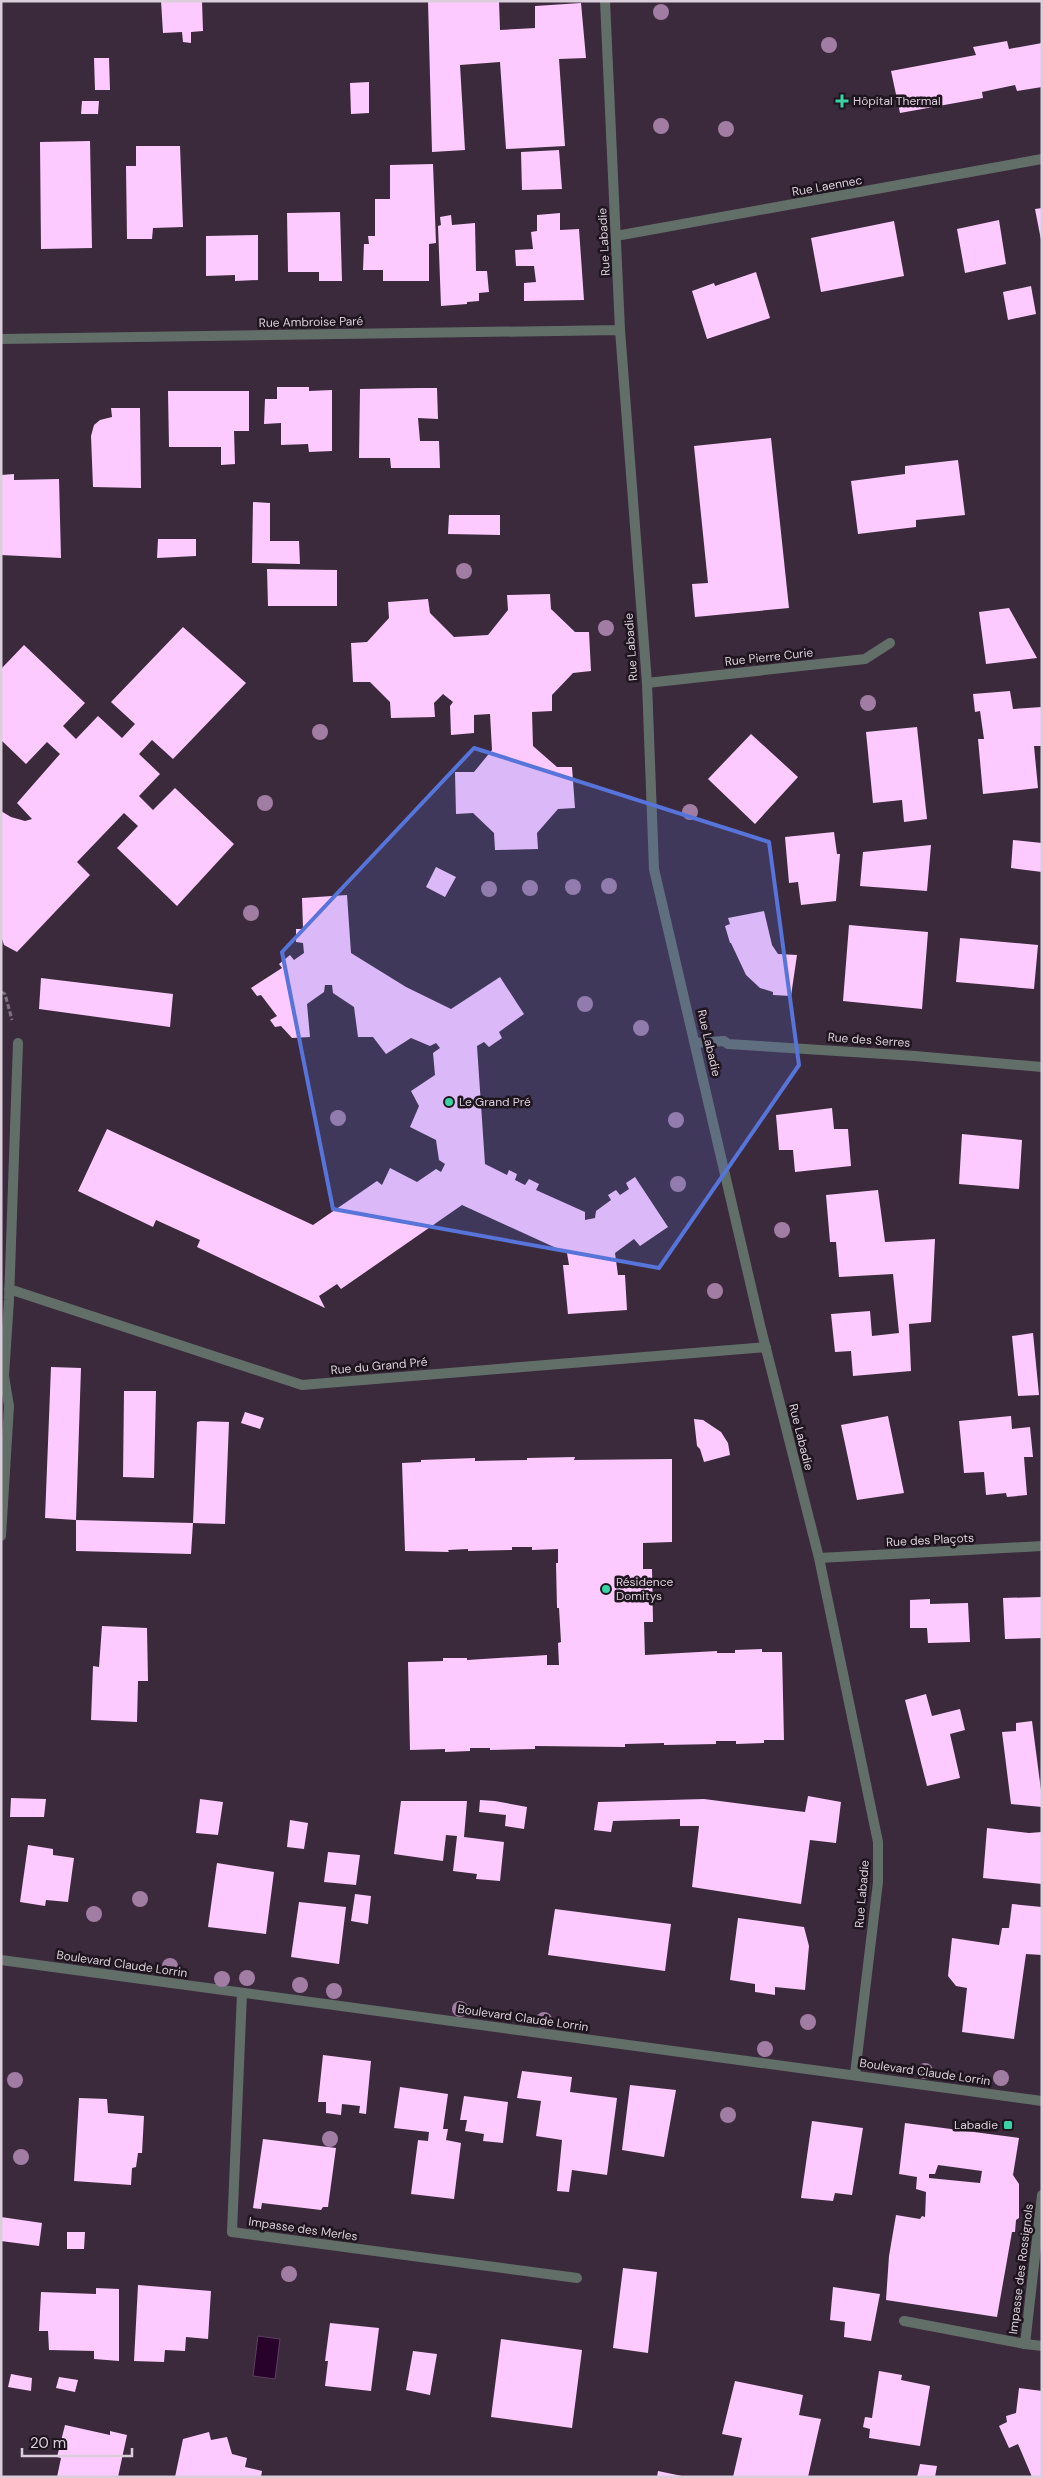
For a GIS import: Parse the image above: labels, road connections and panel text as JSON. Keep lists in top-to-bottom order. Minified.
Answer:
{"streets":{"street":["Rue Laennec","Rue Labadie","Rue Ambroise Paré","Rue Pierre Curie","Rue des Serres","Rue du Grand Pré","Rue des Plaçots","Boulevard Claude Lorrin","Impasse des Merles","Impasse des Rossignols"]},"crossings":[["Rue Laennec","Rue Labadie"],["Rue Labadie","Rue Ambroise Paré"],["Rue Labadie","Rue Pierre Curie"],["Rue Labadie","Rue des Serres"],["Rue Labadie","Rue du Grand Pré"],["Rue Labadie","Rue des Plaçots"],["Rue Labadie","Boulevard Claude Lorrin"],["Boulevard Claude Lorrin","Impasse des Merles"]],"places":{"health":["Hôpital Thermal"],"other":["Le Grand Pré","Résidence Domitys"],"transit":["Labadie"]},"scale_bar":"20 m"}
